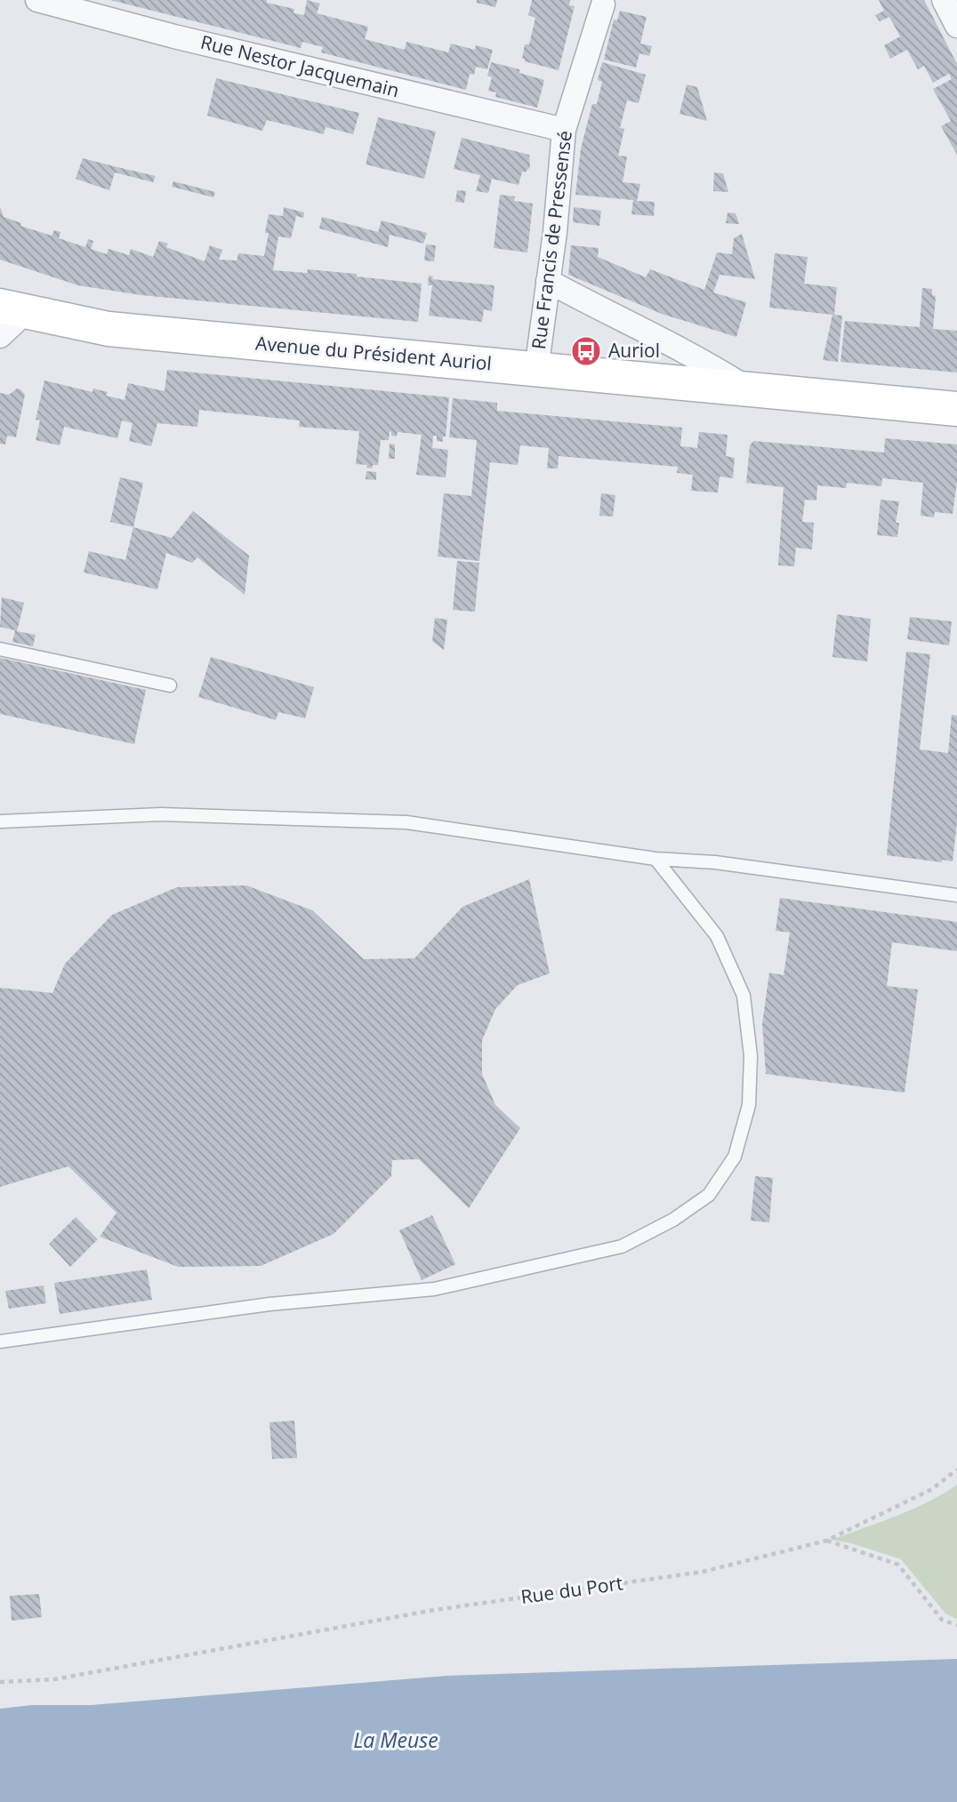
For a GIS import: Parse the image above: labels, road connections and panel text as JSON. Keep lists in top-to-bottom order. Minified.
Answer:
{"streets":{"main road":["Avenue du Président Auriol"],"street":["Rue Nestor Jacquemain","Rue Francis de Pressensé"],"path":["Rue du Port"]},"crossings":[["Rue Nestor Jacquemain","Rue Francis de Pressensé"],["Rue Francis de Pressensé","Avenue du Président Auriol"]],"water":["La Meuse"],"places":{"bus stop":["Auriol"]}}
